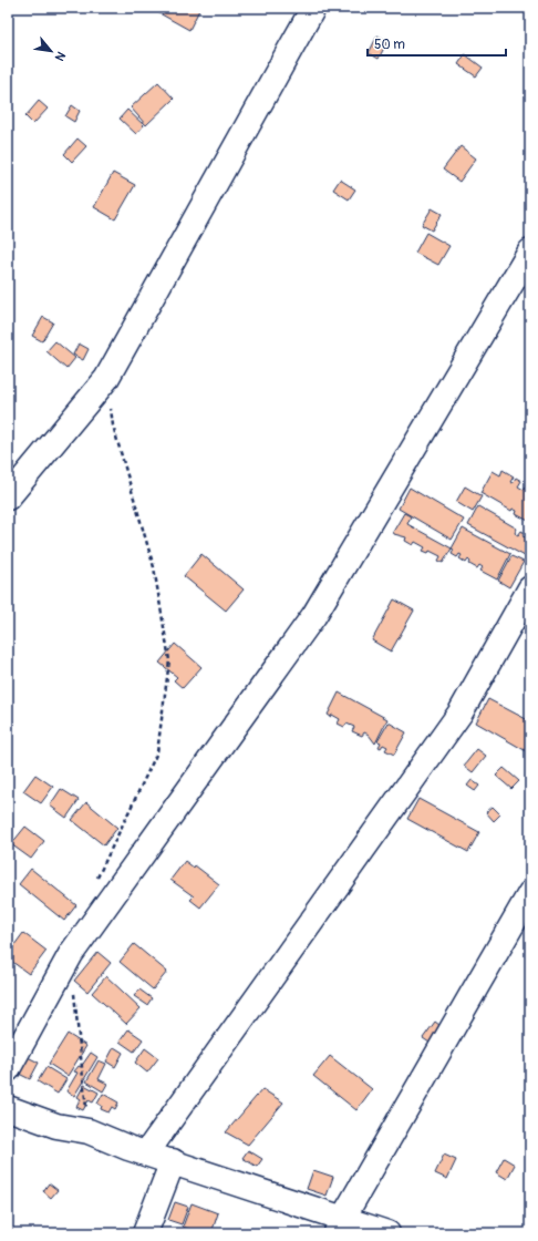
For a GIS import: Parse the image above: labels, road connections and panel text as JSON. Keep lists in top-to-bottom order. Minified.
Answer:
{"scale_bar":"50 m","north":"bottom right"}
